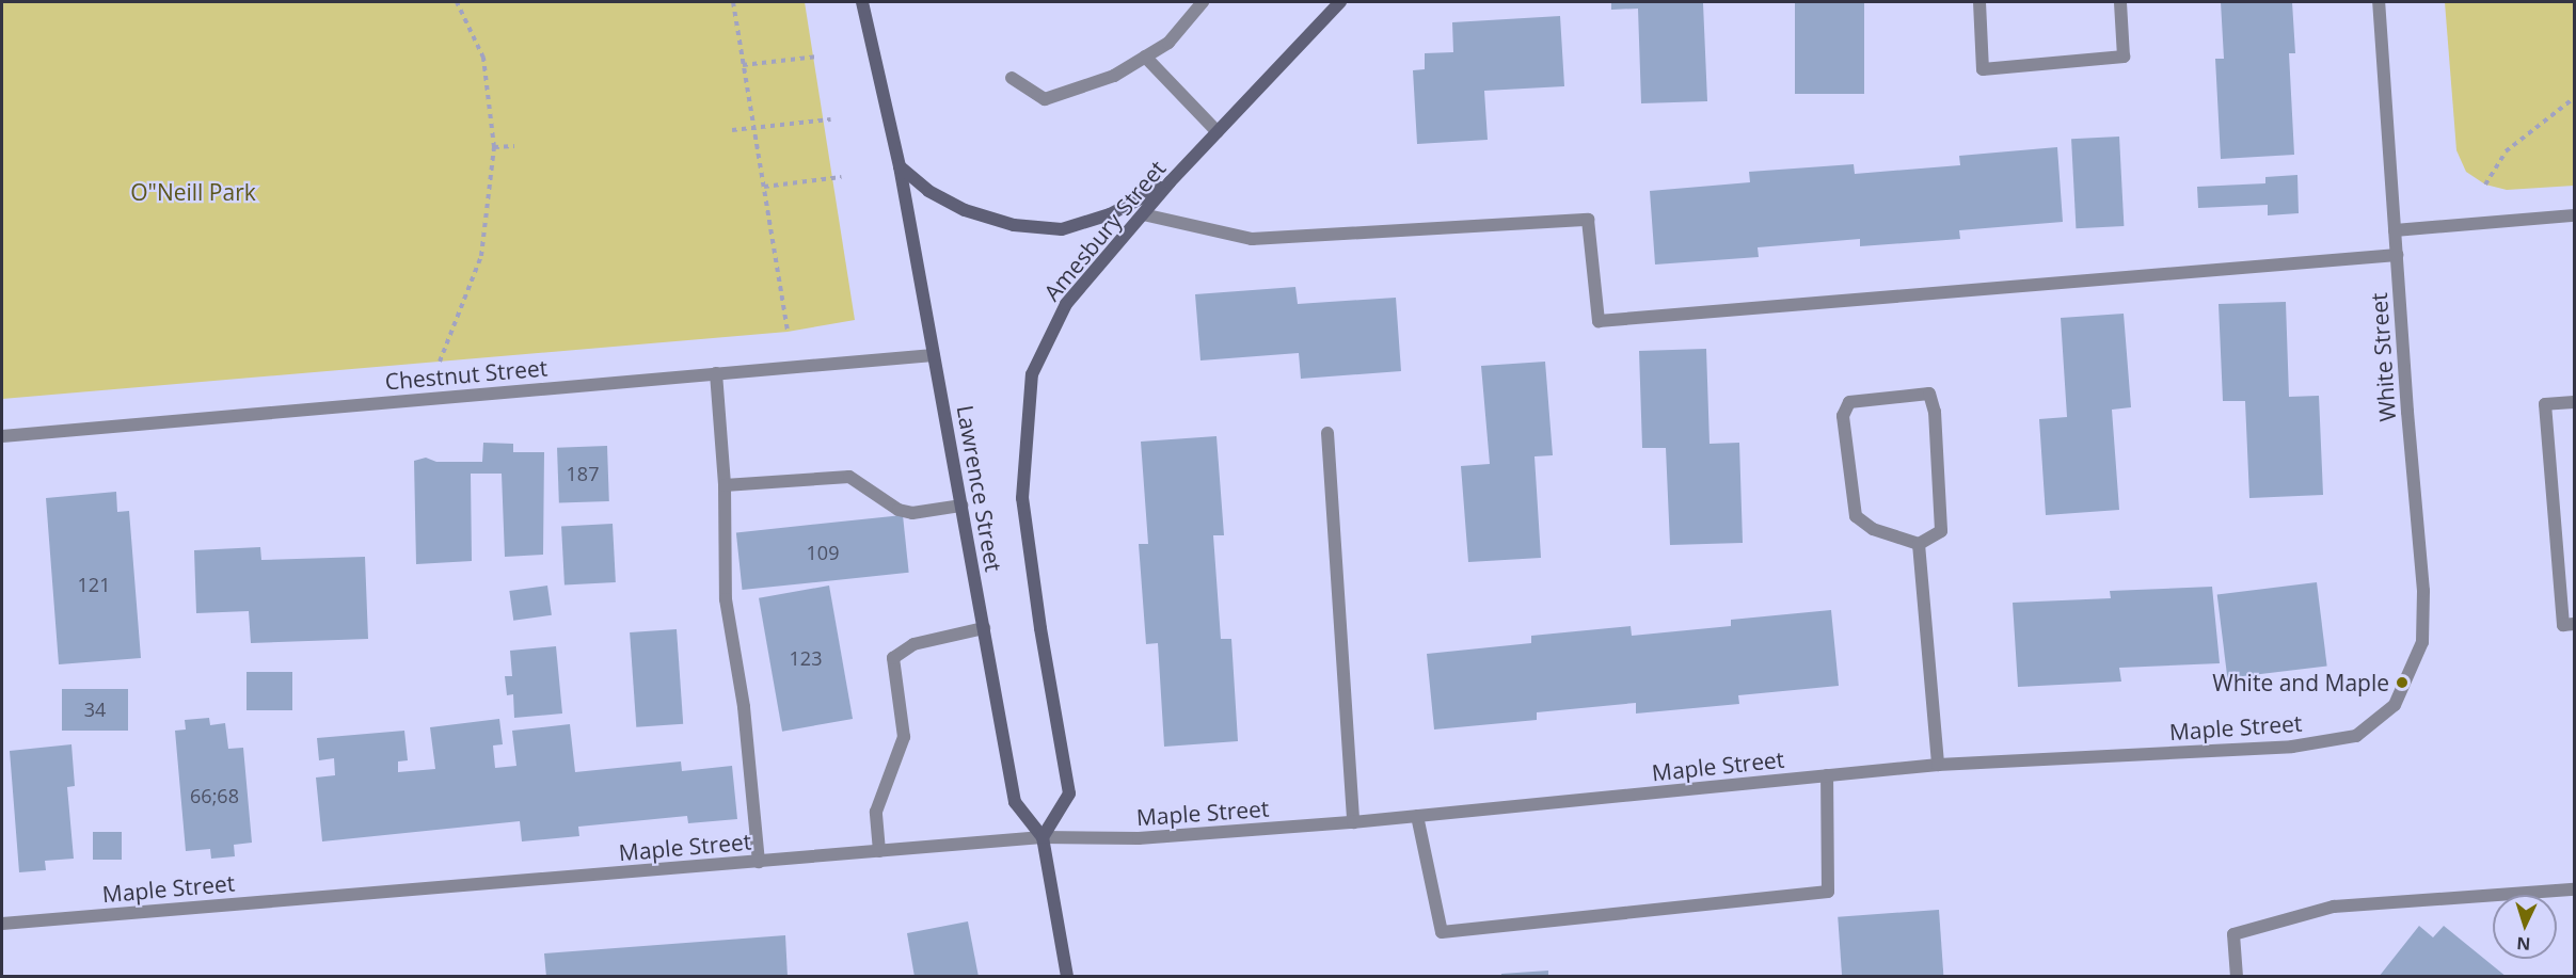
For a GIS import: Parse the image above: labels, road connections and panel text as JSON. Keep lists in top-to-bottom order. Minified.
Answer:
{"streets":{"main road":["Amesbury Street","Lawrence Street"],"street":["White Street","Chestnut Street","Maple Street"]},"crossings":[["Amesbury Street","Lawrence Street"],["Amesbury Street","Maple Street"],["White Street","Maple Street"],["Chestnut Street","Lawrence Street"],["Lawrence Street","Maple Street"]],"parks":["O\"Neill Park"],"places":["White and Maple"],"house_numbers":["187","109","121","123","34","66;68"],"north":"bottom"}
